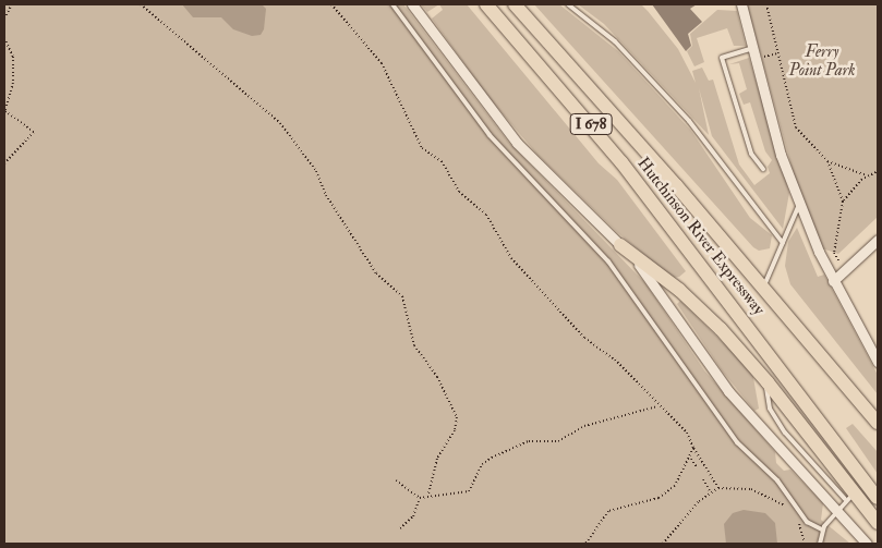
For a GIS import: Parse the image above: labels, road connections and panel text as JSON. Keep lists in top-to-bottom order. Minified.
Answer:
{"streets":{"highway":["I 678","Hutchinson River Expressway"]},"parks":["Ferry Point Park"]}
